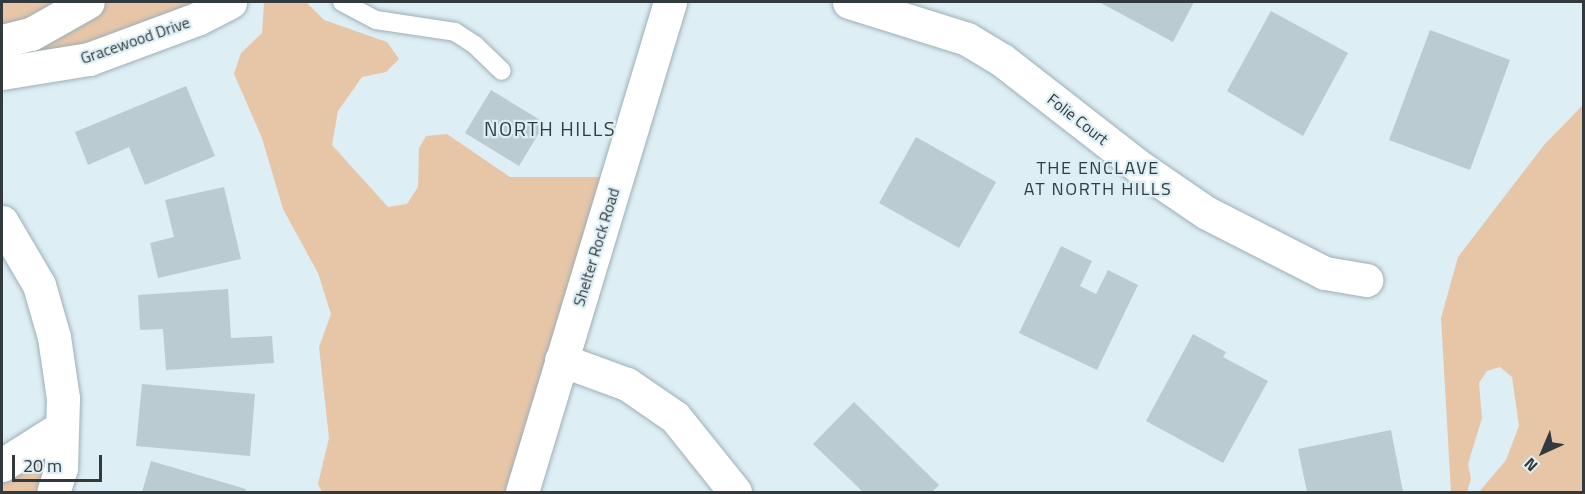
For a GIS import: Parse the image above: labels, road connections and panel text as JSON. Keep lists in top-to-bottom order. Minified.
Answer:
{"streets":{"street":["Gracewood Drive","Folie Court","Shelter Rock Road"]},"districts":["NORTH HILLS","THE ENCLAVE AT NORTH HILLS"],"scale_bar":"20 m","north":"bottom left"}
